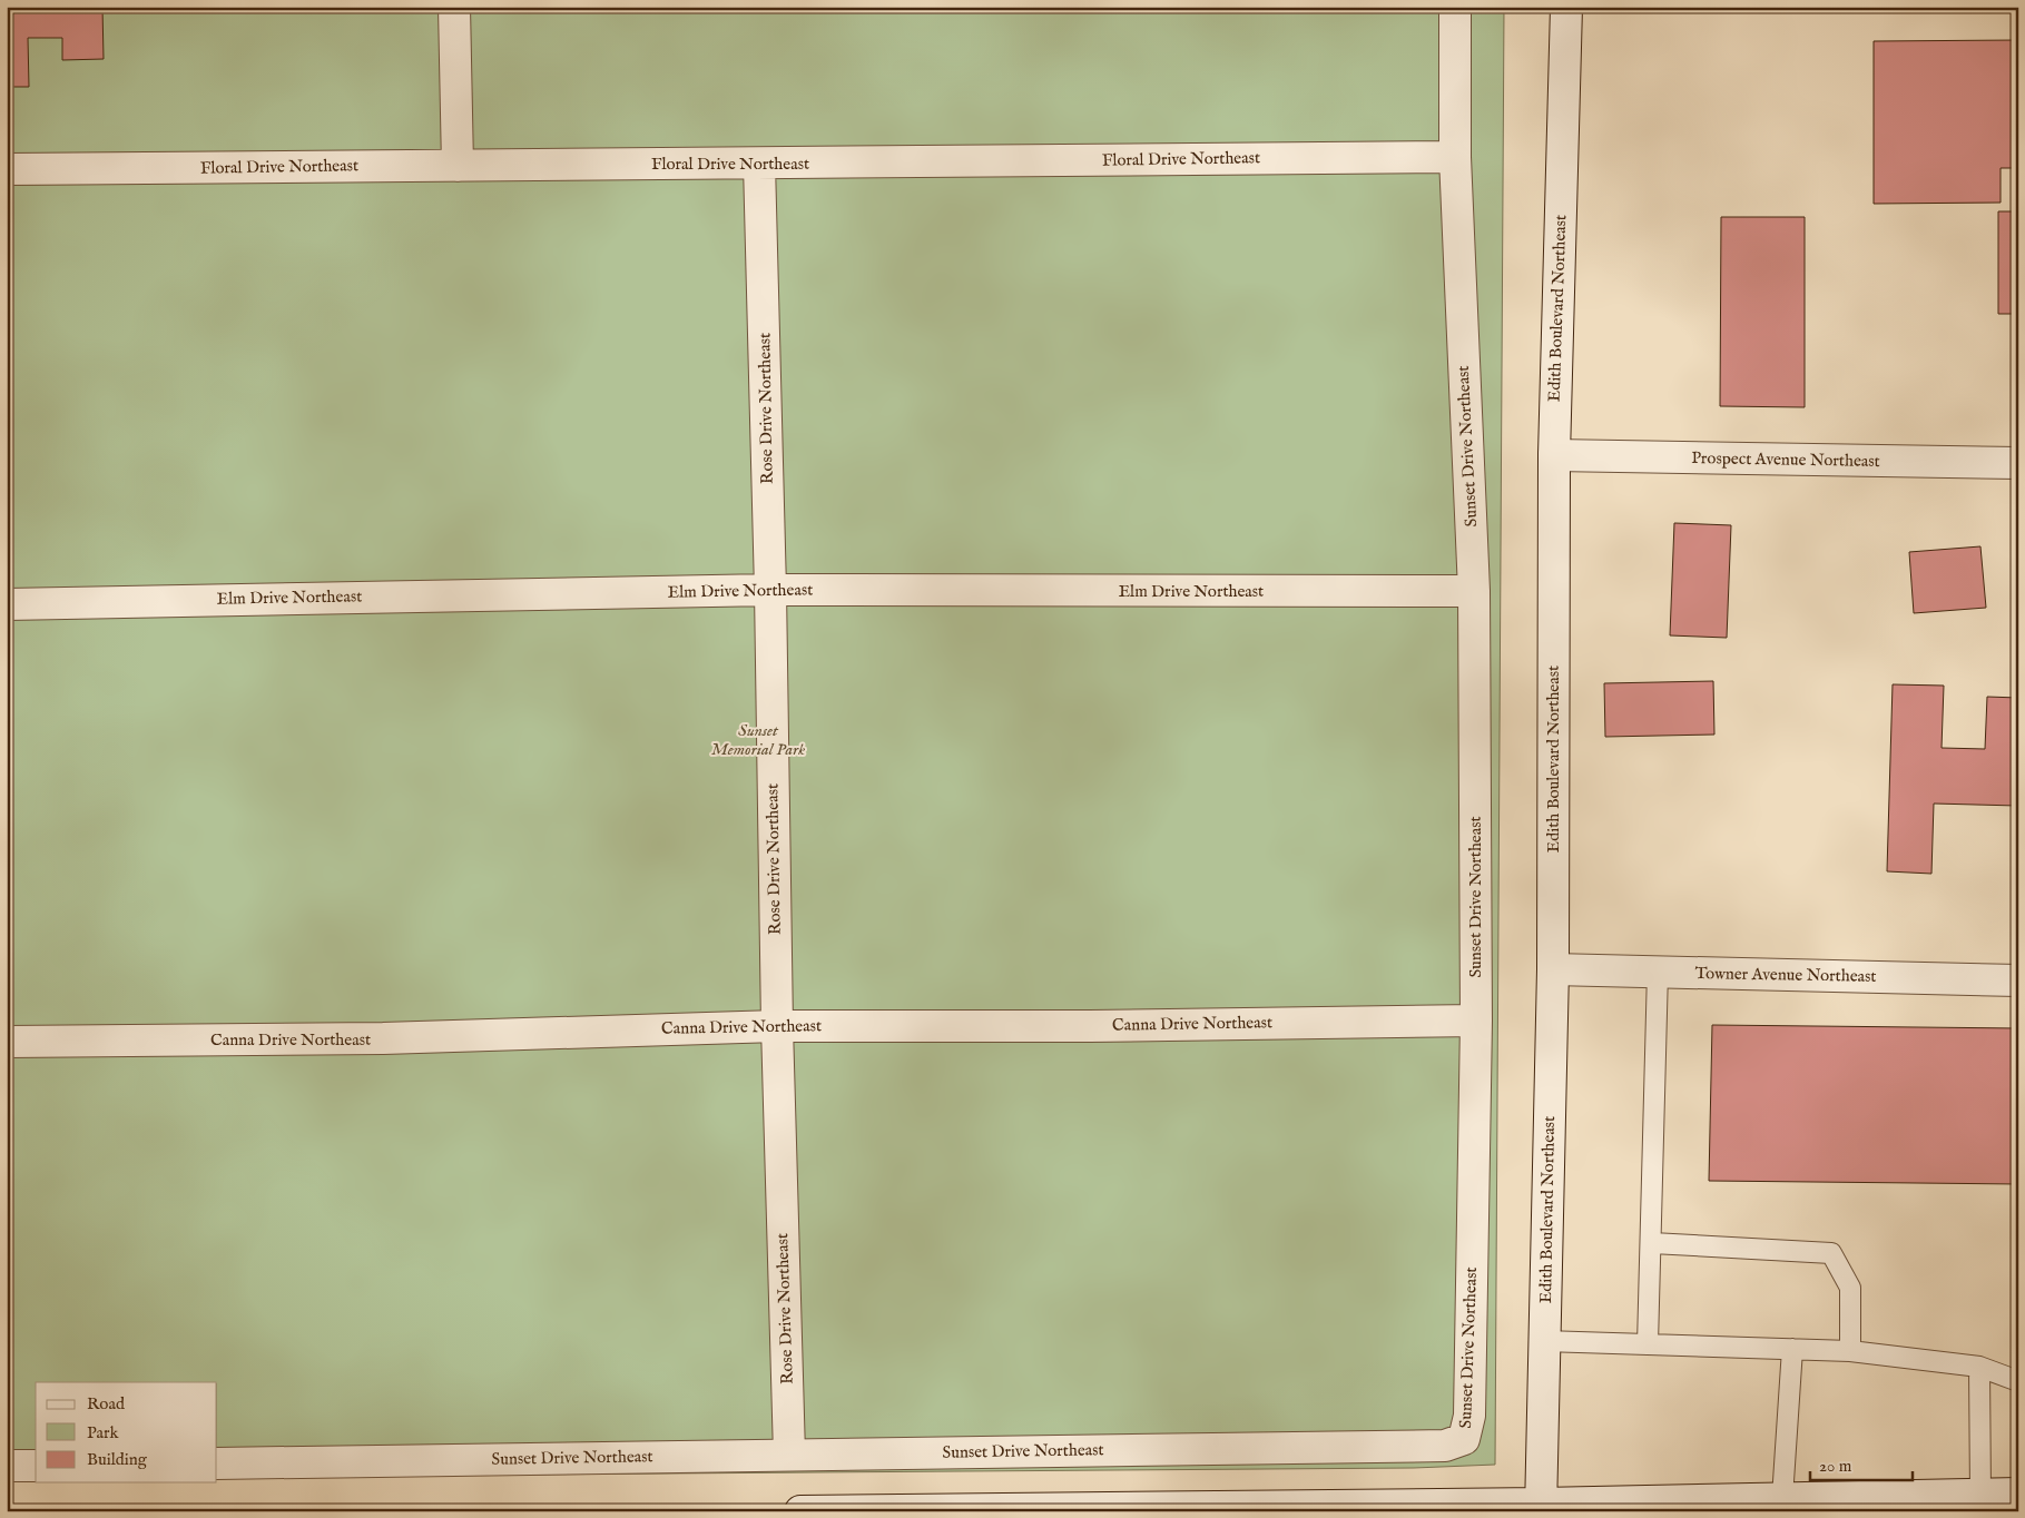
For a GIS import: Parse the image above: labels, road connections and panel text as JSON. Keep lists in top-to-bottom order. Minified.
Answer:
{"streets":{"street":["Floral Drive Northeast","Edith Boulevard Northeast","Rose Drive Northeast","Sunset Drive Northeast","Prospect Avenue Northeast","Elm Drive Northeast","Towner Avenue Northeast","Canna Drive Northeast"]},"crossings":[["Floral Drive Northeast","Rose Drive Northeast"],["Floral Drive Northeast","Sunset Drive Northeast"],["Edith Boulevard Northeast","Prospect Avenue Northeast"],["Edith Boulevard Northeast","Towner Avenue Northeast"],["Rose Drive Northeast","Sunset Drive Northeast"],["Rose Drive Northeast","Elm Drive Northeast"],["Rose Drive Northeast","Canna Drive Northeast"],["Sunset Drive Northeast","Elm Drive Northeast"],["Sunset Drive Northeast","Canna Drive Northeast"]],"parks":["Sunset Memorial Park"],"legend":["Road","Park","Building"],"scale_bar":"20 m"}
